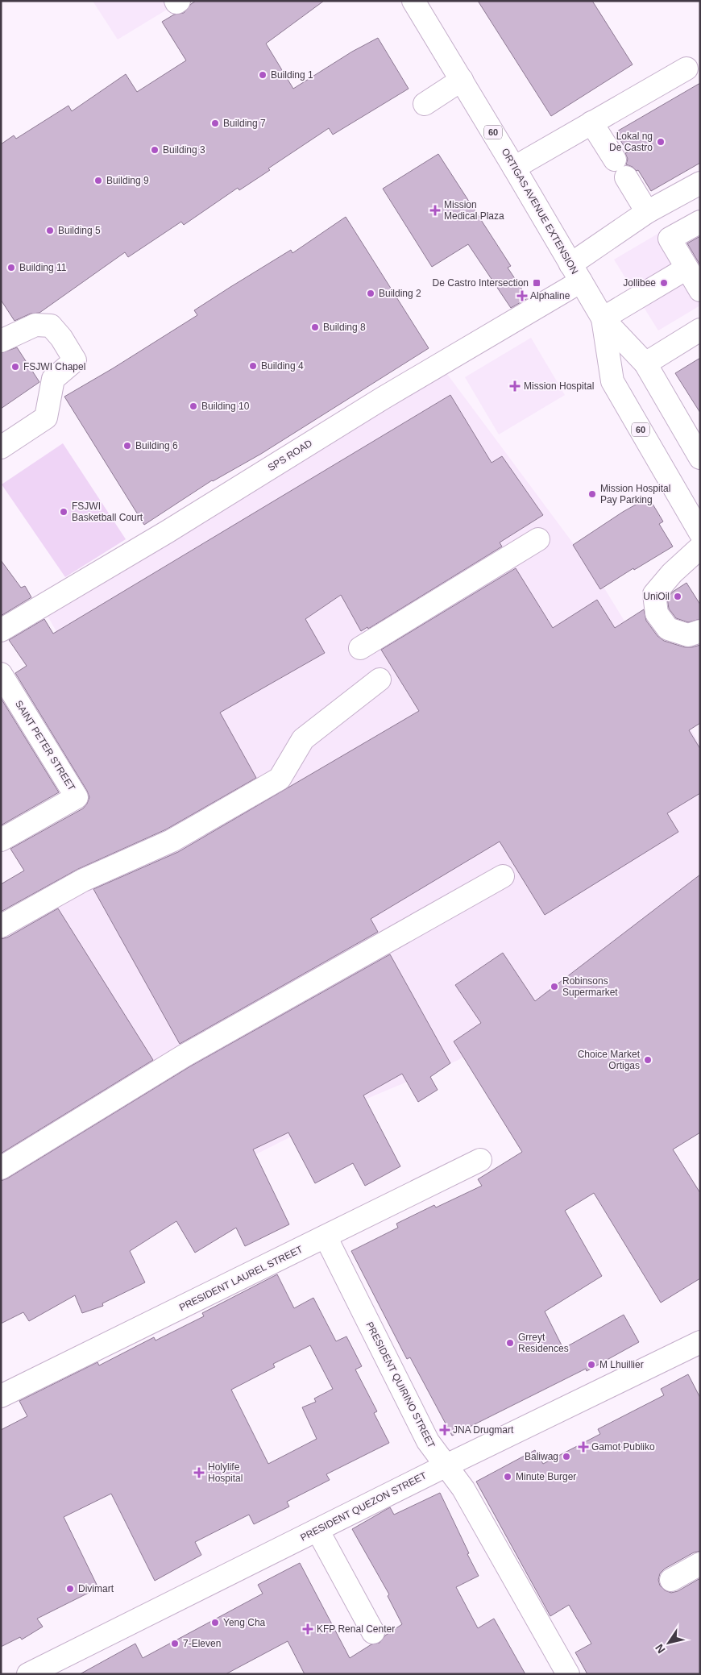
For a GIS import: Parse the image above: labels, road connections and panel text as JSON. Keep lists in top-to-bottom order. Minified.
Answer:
{"streets":{"street":["60","ORTIGAS AVENUE EXTENSION","SPS ROAD","SAINT PETER STREET","PRESIDENT LAUREL STREET","PRESIDENT QUIRINO STREET","PRESIDENT QUEZON STREET"]},"crossings":[["ORTIGAS AVENUE EXTENSION","SPS ROAD"],["PRESIDENT LAUREL STREET","PRESIDENT QUIRINO STREET"],["PRESIDENT QUIRINO STREET","PRESIDENT QUEZON STREET"]],"places":{"other":["Building 1","Building 7","Lokal ng De Castro","Building 3","Building 9","Building 5","Building 11","Jollibee","Building 2","Building 8","Building 4","FSJWI Chapel","Building 10","Building 6","Mission Hospital Pay Parking","FSJWI Basketball Court","UniOil","Robinsons Supermarket","Choice Market Ortigas","Grreyt Residences","M Lhuillier","Baliwag","Minute Burger","Divimart","Yeng Cha","7-Eleven"],"health":["Mission Medical Plaza","Alphaline","Mission Hospital","JNA Drugmart","Gamot Publiko","Holylife Hospital","KFP Renal Center"],"transit":["De Castro Intersection"]},"north":"bottom left"}
